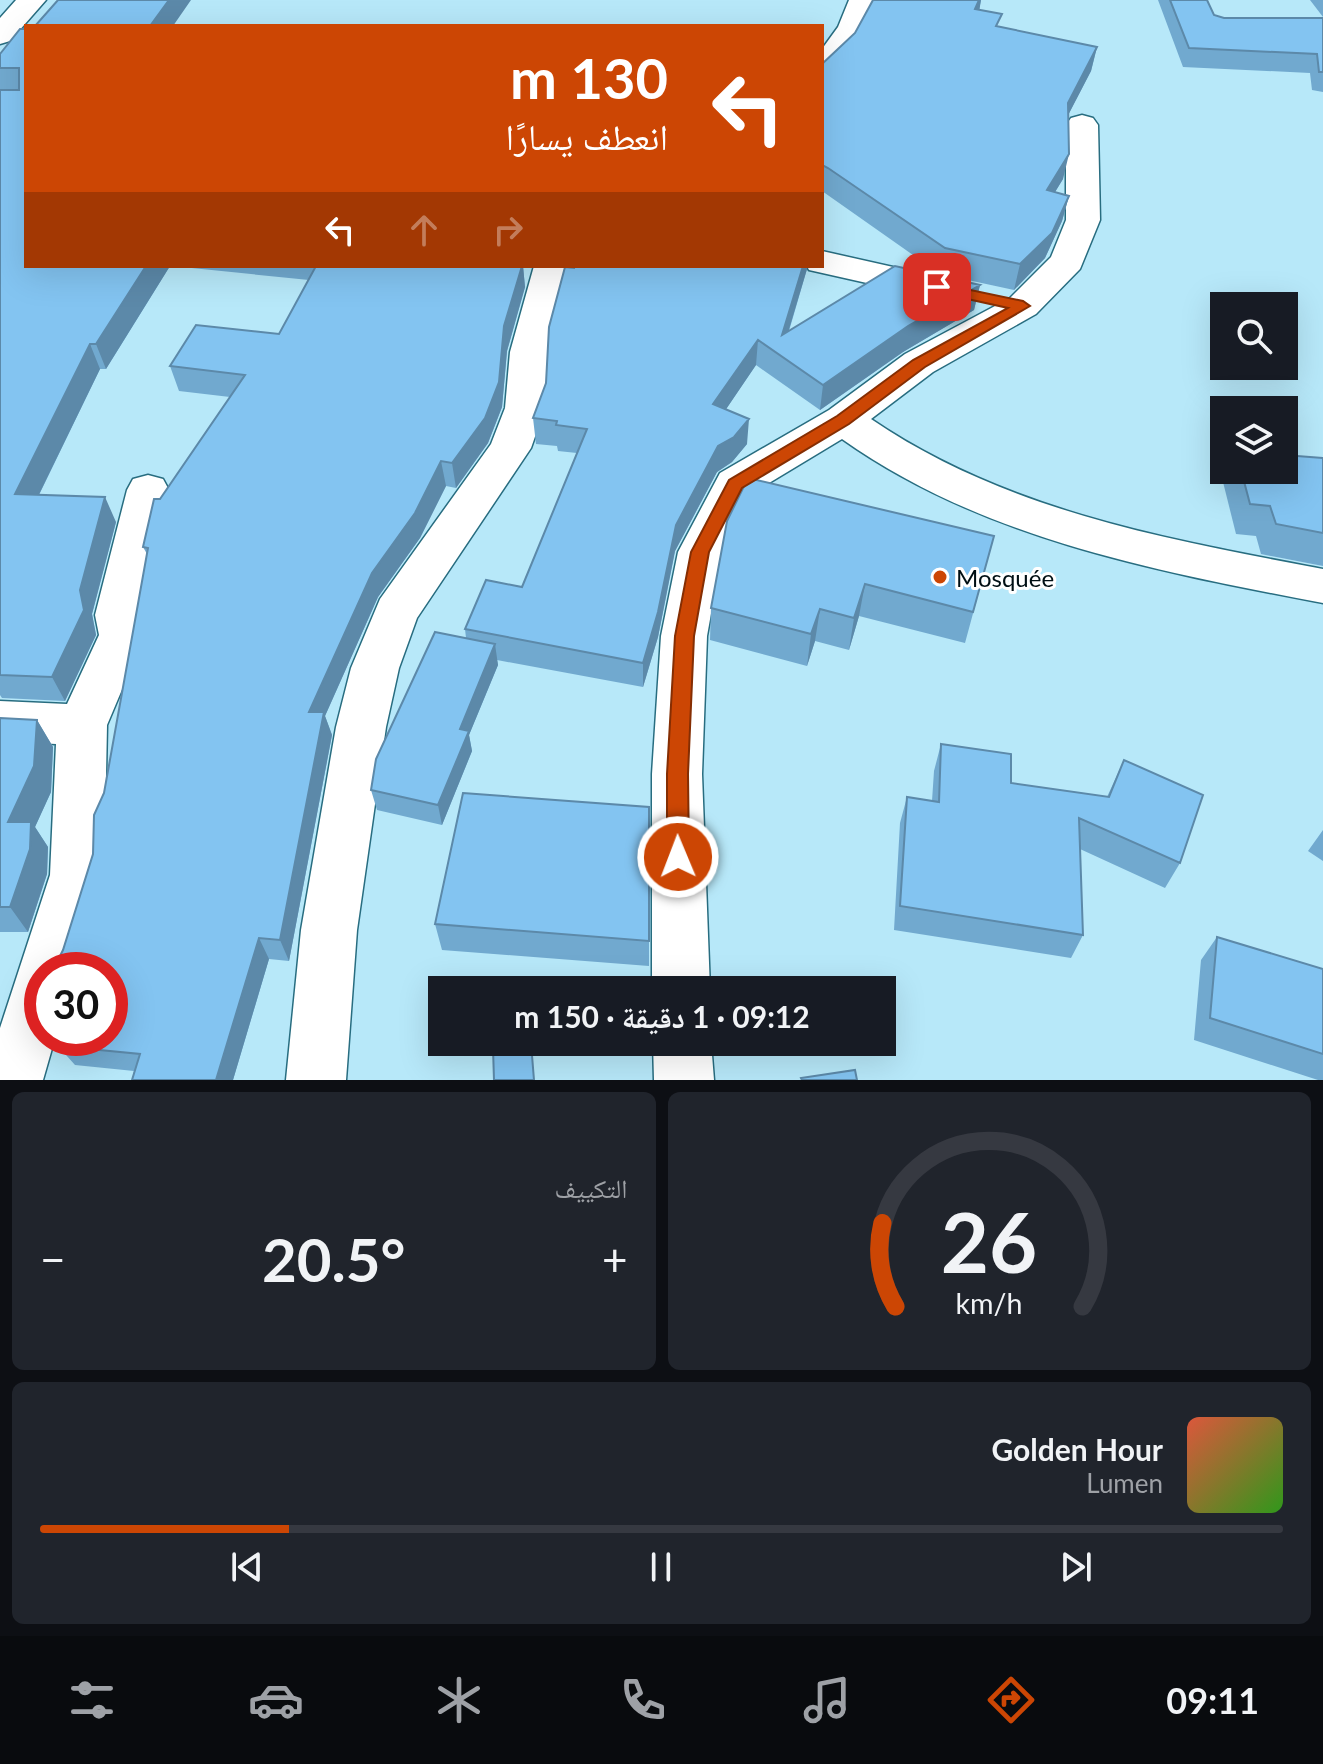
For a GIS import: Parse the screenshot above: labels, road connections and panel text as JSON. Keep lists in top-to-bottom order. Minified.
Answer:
{"places":["Mosquée"],"page":{"turn":["130 m","انعطف يسارًا"],"limit":"30","trip":"09:12 · 1 دقيقة · 150 m","tile":"التكييف","heat":["−","20.5°","+"],"song":["Golden Hour","Lumen"],"tabs":"09:11","gauge":["26","km/h"]}}
